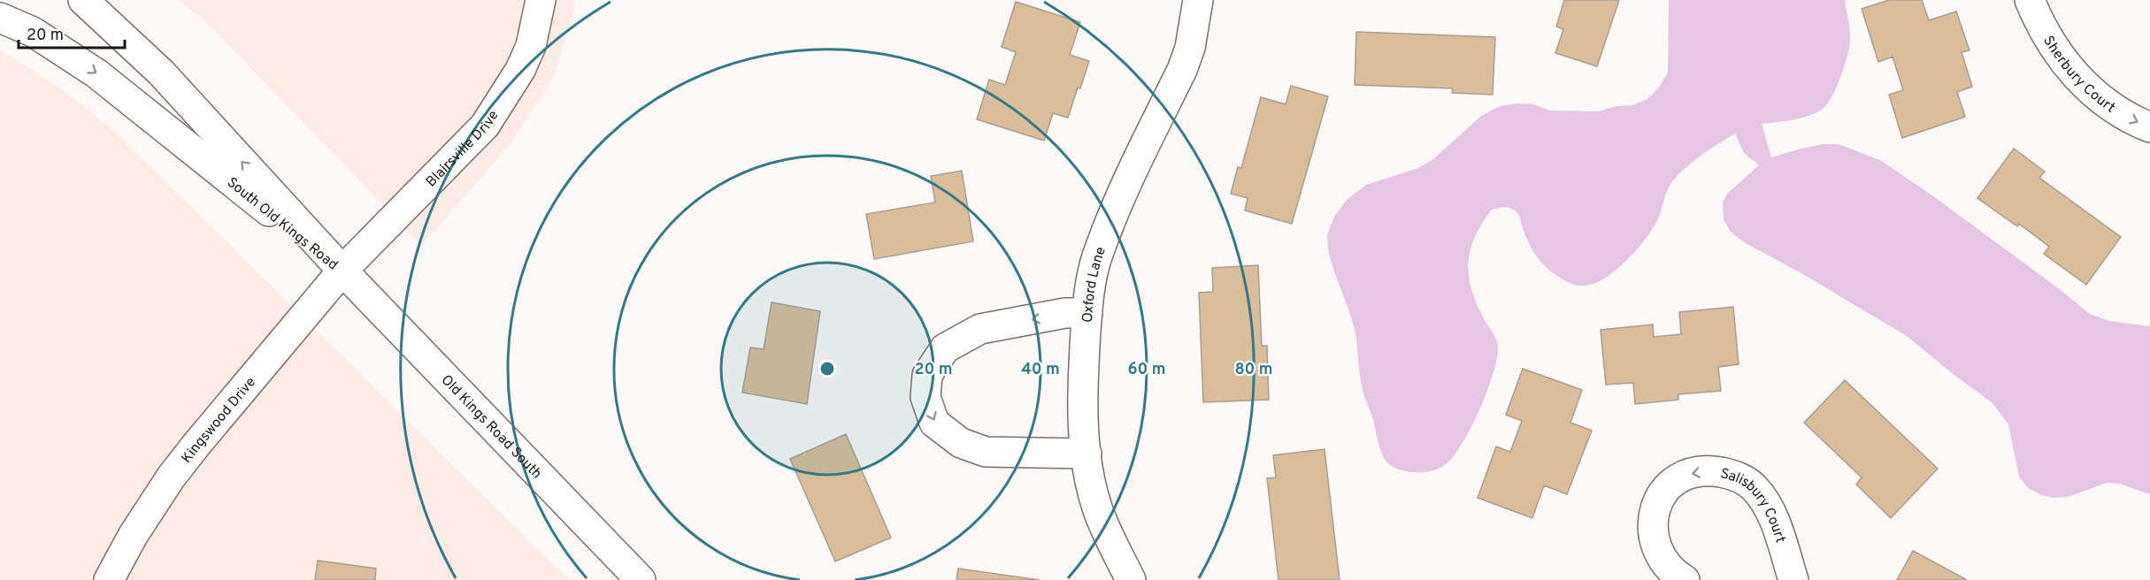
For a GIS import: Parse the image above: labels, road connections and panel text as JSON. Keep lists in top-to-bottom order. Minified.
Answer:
{"streets":{"street":["Sherbury Court","Blairsville Drive","South Old Kings Road","Oxford Lane","Kingswood Drive","Old Kings Road South","Salisbury Court"]},"crossings":[["Blairsville Drive","South Old Kings Road"],["Blairsville Drive","Kingswood Drive"],["Blairsville Drive","Old Kings Road South"],["South Old Kings Road","Kingswood Drive"],["South Old Kings Road","Old Kings Road South"],["Kingswood Drive","Old Kings Road South"]],"one_way":["Sherbury Court"],"scale_bar":"20 m","rings":["20 m","40 m","60 m","80 m"]}
